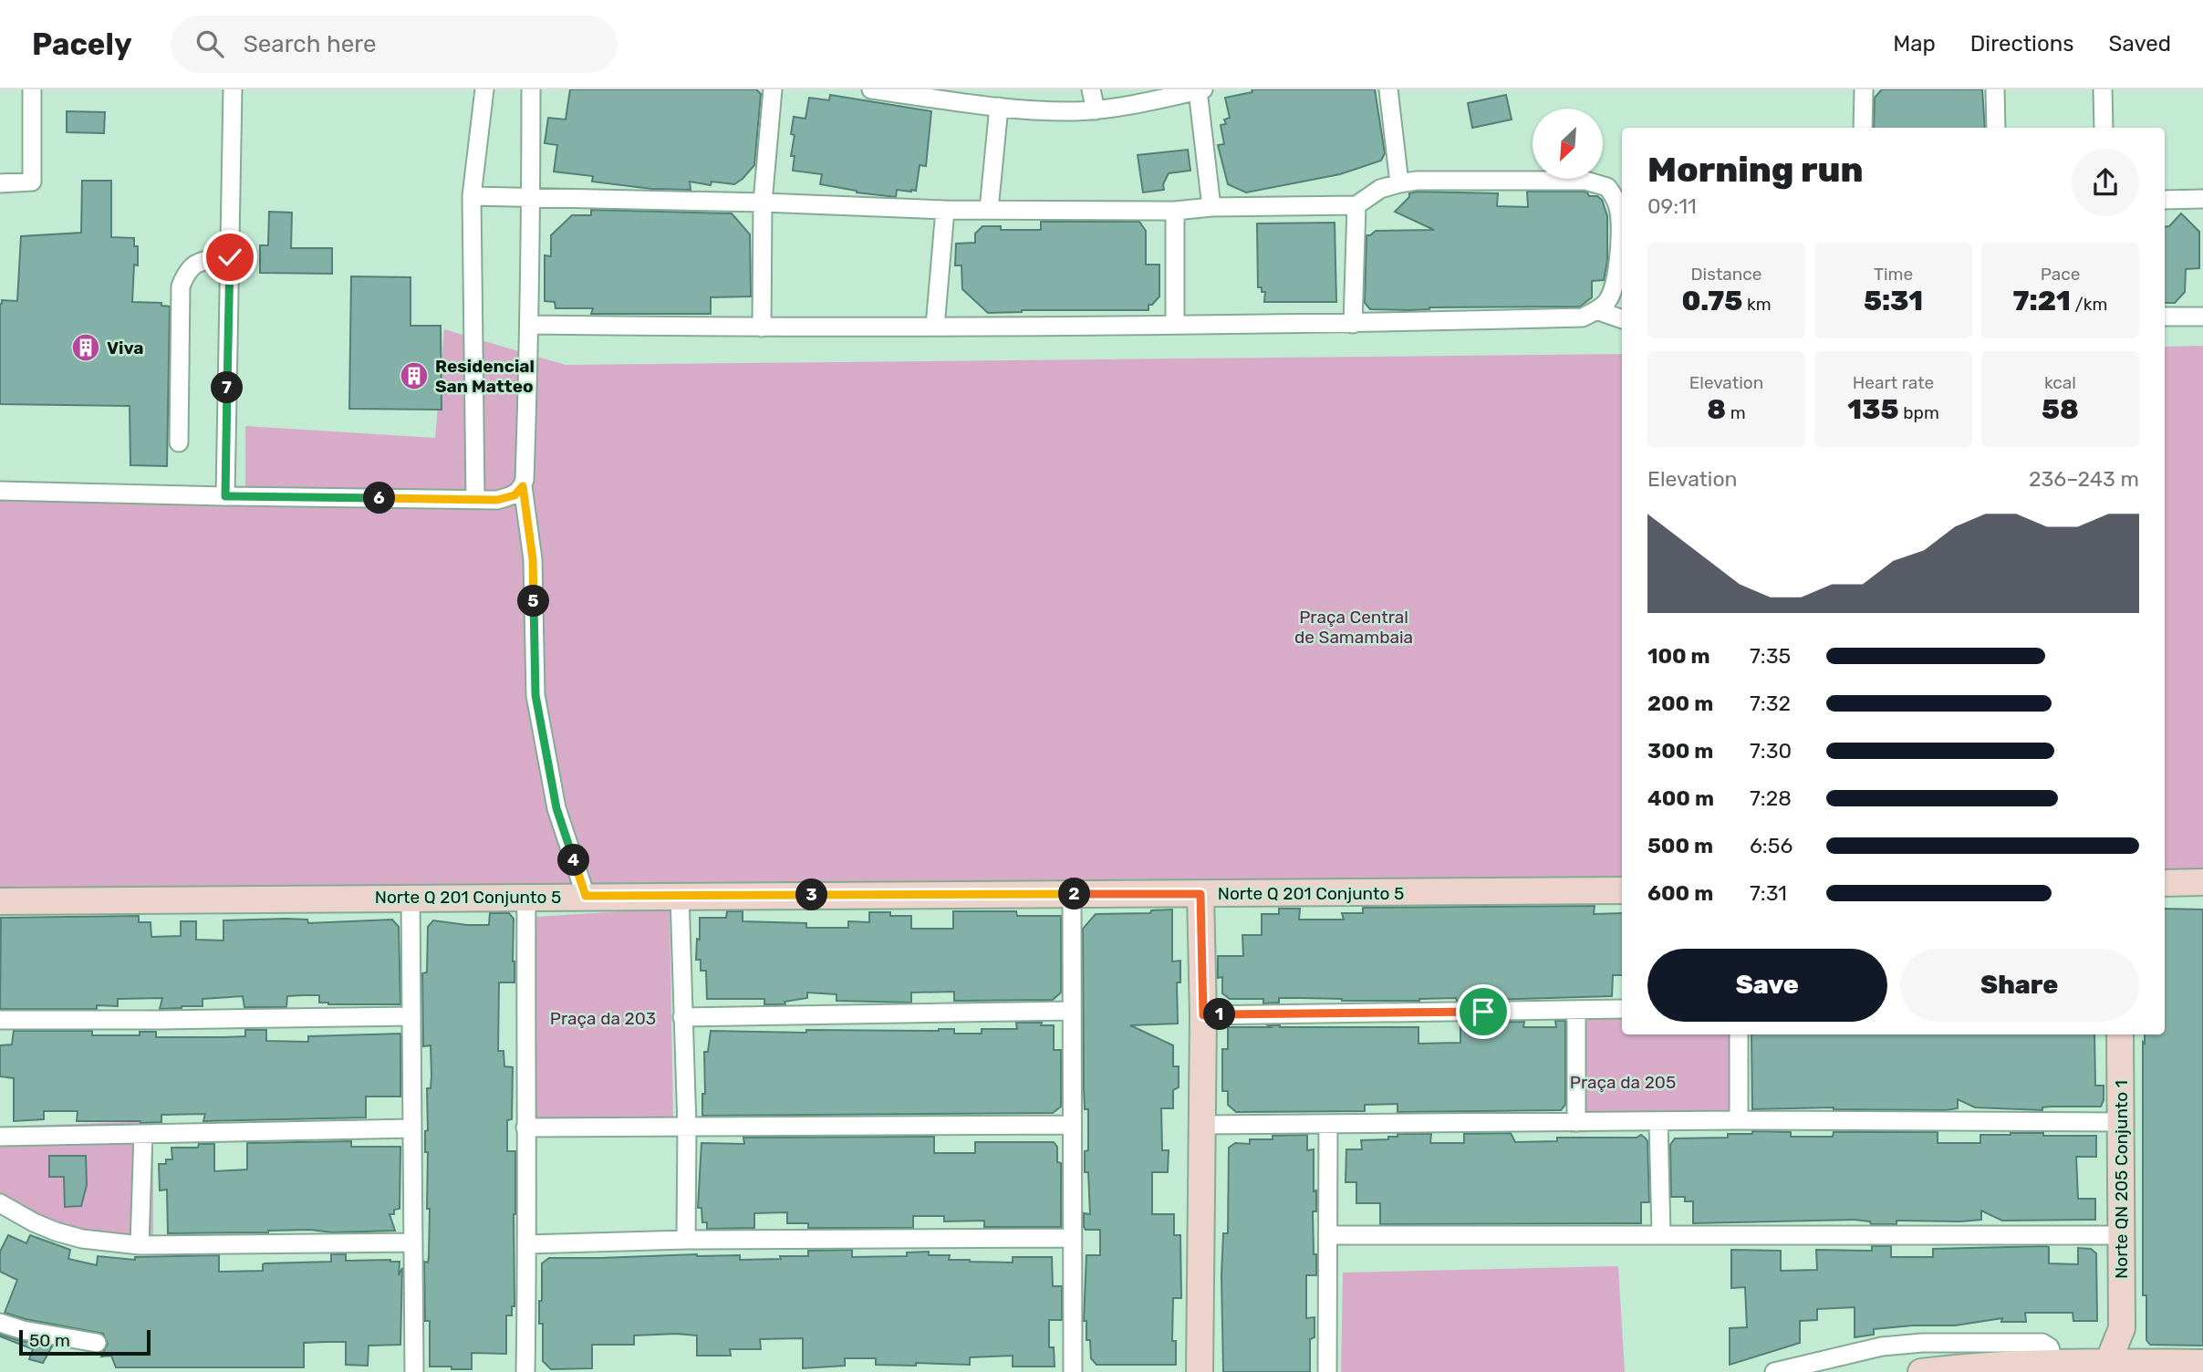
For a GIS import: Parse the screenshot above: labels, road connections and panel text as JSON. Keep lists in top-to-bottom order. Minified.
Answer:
{"streets":{"street":["Norte Q 201 Conjunto 5","Norte QN 205 Conjunto 1"]},"parks":["Praça Central de Samambaia","Praça da 203","Praça da 205"],"places":{"building":["Viva","Residencial San Matteo"]},"scale_bar":"50 m","north":"bottom left","page":{"header":"Pacely","search":"Search here","nav":["Map","Directions","Saved"],"heading":["Morning run","09:11"],"stats":[["Distance","0.75 km"],["Time","5:31"],["Pace","7:21 /km"],["Elevation","8 m"],["Heart rate","135 bpm"],["kcal","58"]],"pins":["7","6","5","4","2","3","1"],"chart":["Elevation","236–243 m"],"list":[{"name":"100 m","note":"7:35"},{"name":"200 m","note":"7:32"},{"name":"300 m","note":"7:30"},{"name":"400 m","note":"7:28"},{"name":"500 m","note":"6:56"},{"name":"600 m","note":"7:31"}],"buttons":["Save","Share"],"scale":"50 m"}}
